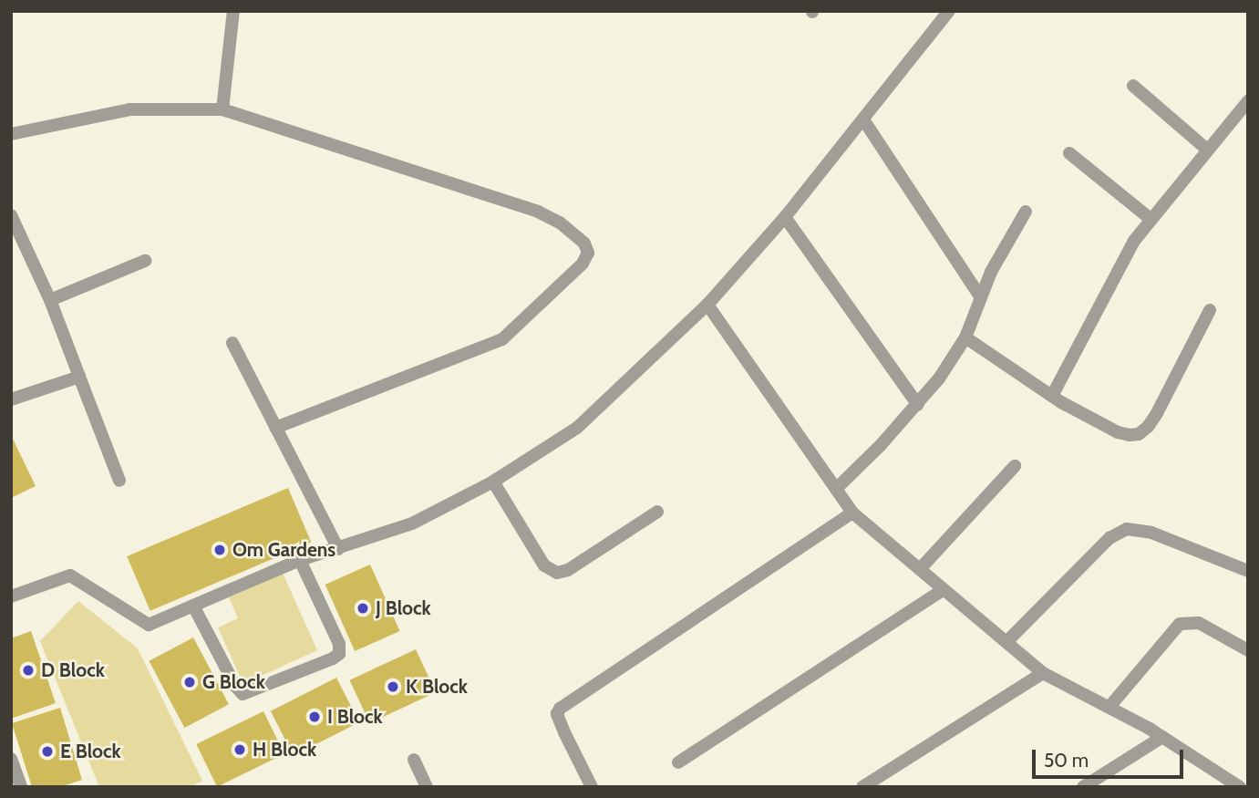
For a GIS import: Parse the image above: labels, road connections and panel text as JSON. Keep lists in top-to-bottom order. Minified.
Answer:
{"places":["Om Gardens","J Block","D Block","G Block","K Block","I Block","H Block","E Block"],"scale_bar":"50 m"}
